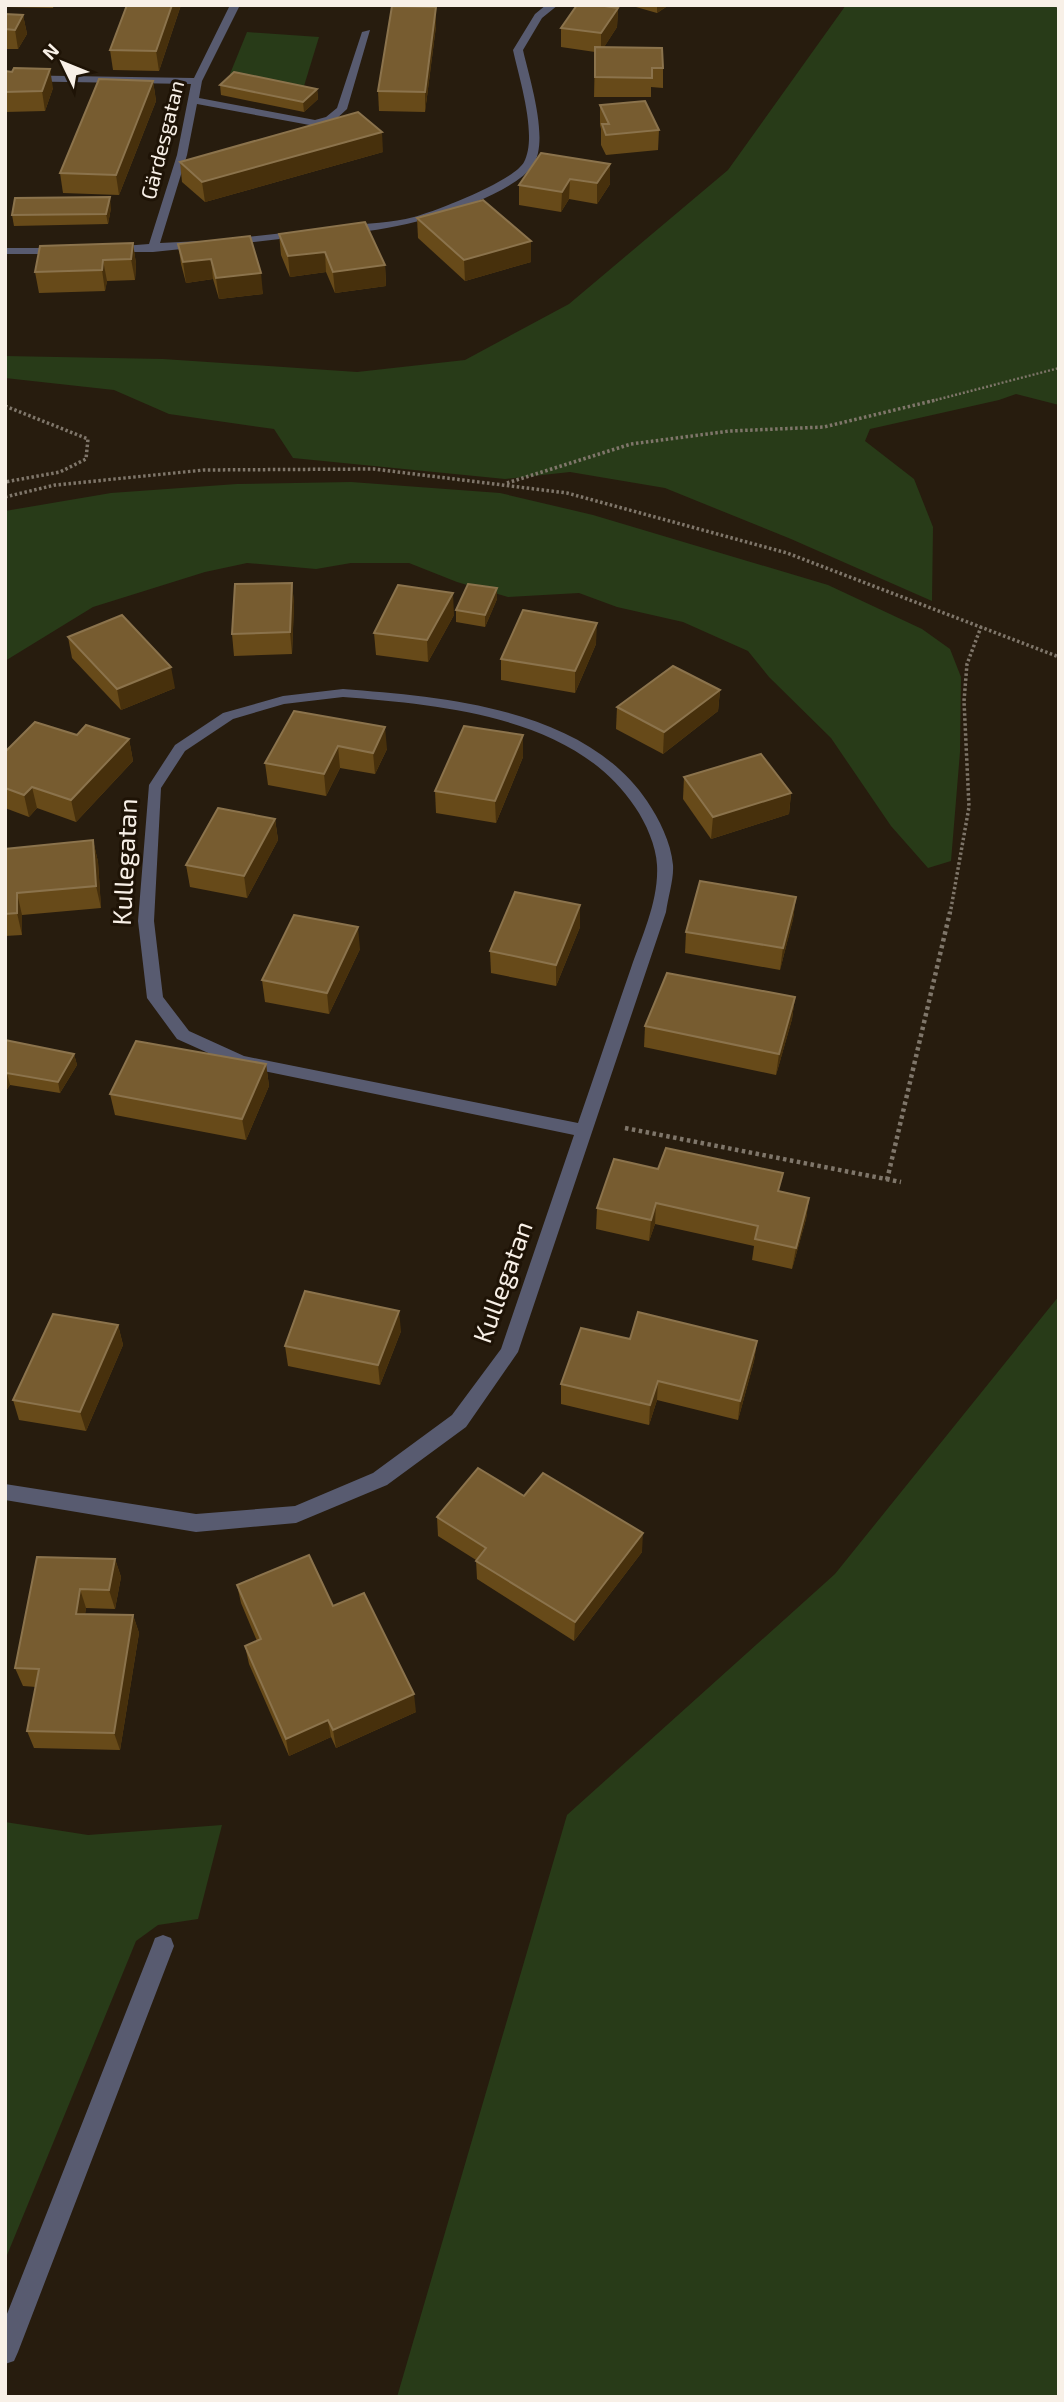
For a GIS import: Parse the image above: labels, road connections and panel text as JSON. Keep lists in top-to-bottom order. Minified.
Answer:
{"streets":{"street":["Gärdesgatan","Kullegatan"]},"north":"top left"}
